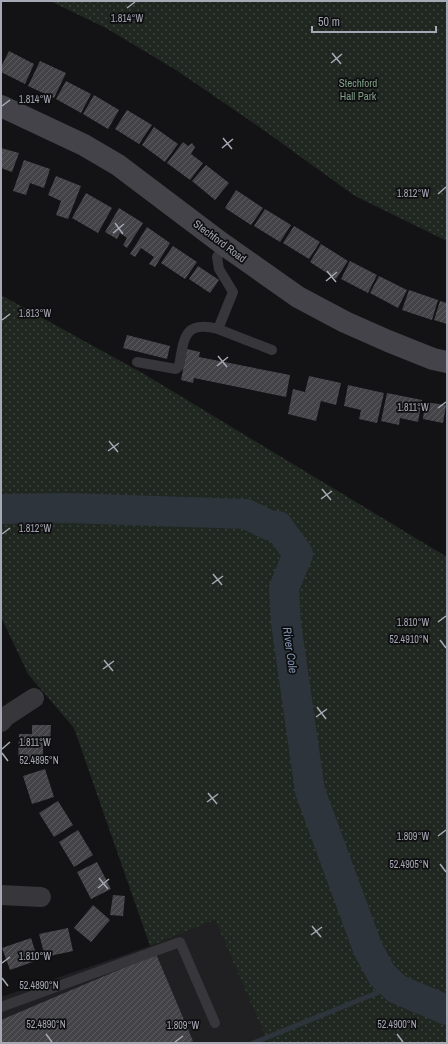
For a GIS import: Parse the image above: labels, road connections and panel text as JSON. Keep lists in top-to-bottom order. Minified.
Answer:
{"streets":{"main road":["Stechford Road"]},"water":["River Cole"],"parks":["Stechford Hall Park"],"scale_bar":"50 m","coordinates":["1.814°W","1.812°W","1.813°W","1.811°W","1.810°W","52.4910°N","52.4895°N","1.809°W","52.4905°N","52.4890°N","52.4900°N"]}
